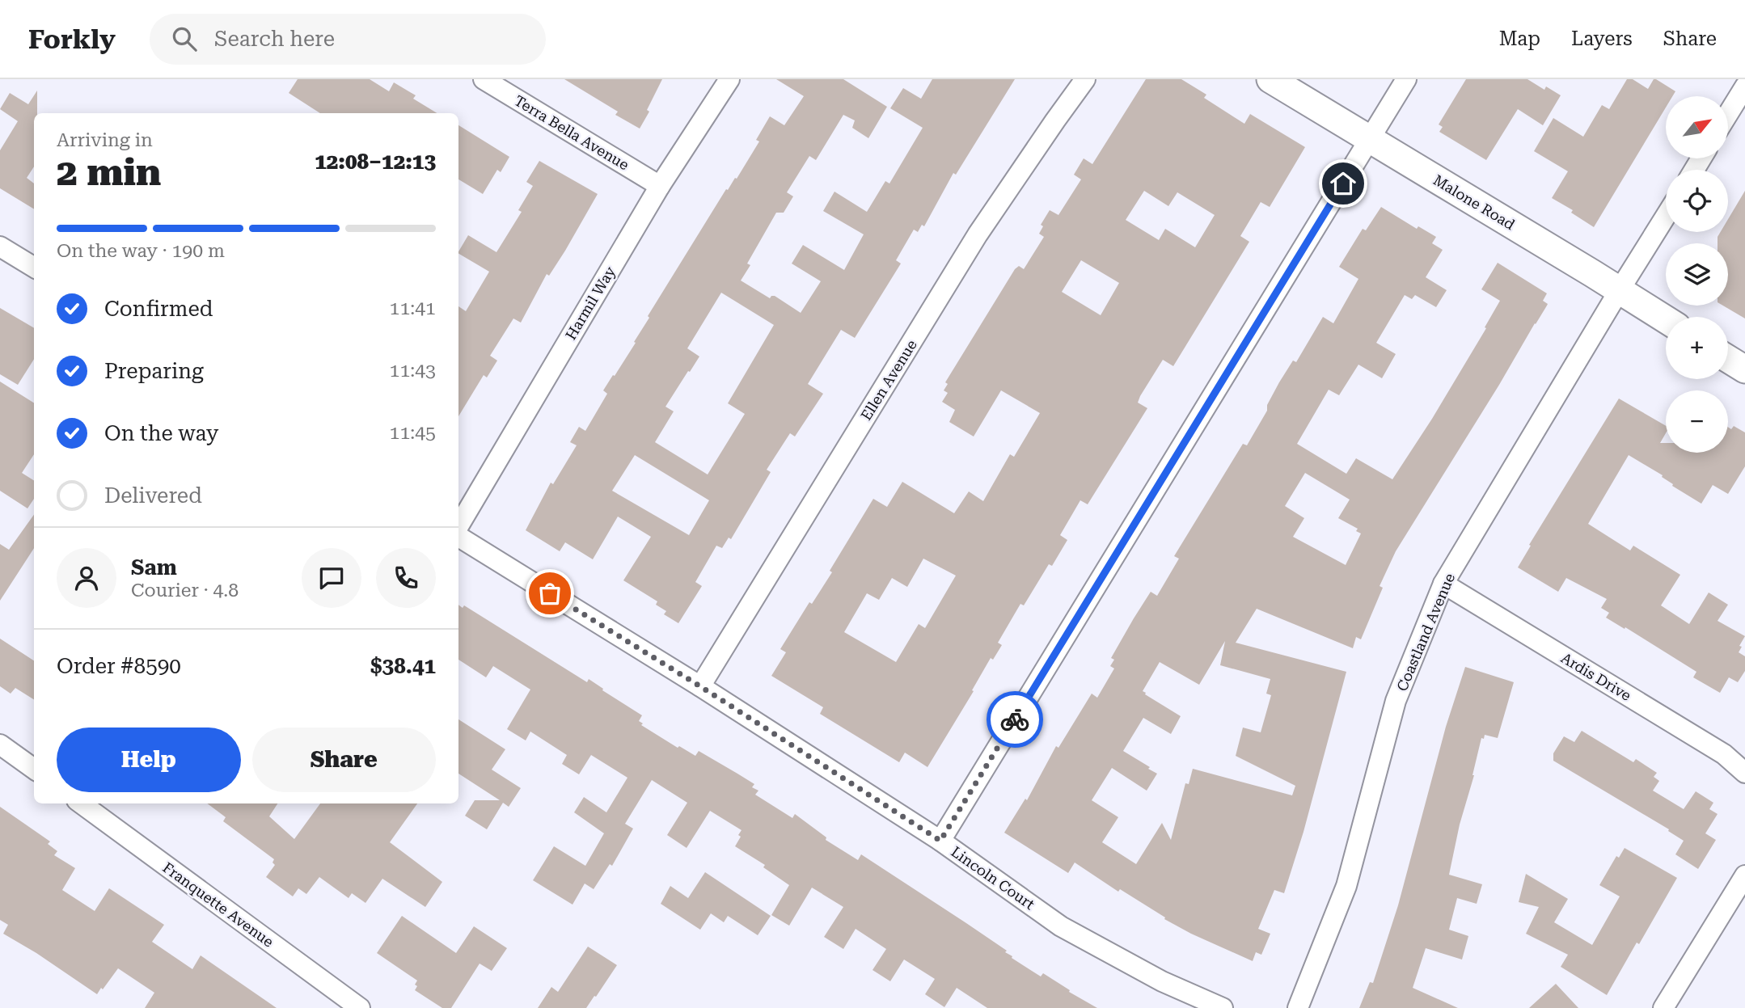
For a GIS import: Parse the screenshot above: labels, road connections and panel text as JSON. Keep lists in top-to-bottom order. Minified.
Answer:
{"streets":{"street":["Terra Bella Avenue","Malone Road","Harmil Way","Ellen Avenue","Coastland Avenue","Ardis Drive","Lincoln Court","Franquette Avenue"]},"crossings":[["Terra Bella Avenue","Harmil Way"],["Malone Road","Coastland Avenue"],["Ellen Avenue","Lincoln Court"],["Coastland Avenue","Ardis Drive"]],"north":"top right","page":{"header":"Forkly","search":"Search here","nav":["Map","Layers","Share"],"map_buttons":["+","−"],"heading":["2 min","Arriving in","12:08–12:13"],"panel":["Sam","Courier · 4.8","Order #8590","$38.41"],"bar":"On the way · 190 m","list":[["Confirmed","11:41"],["Preparing","11:43"],["On the way","11:45"],"Delivered"],"buttons":["Help","Share"]}}
